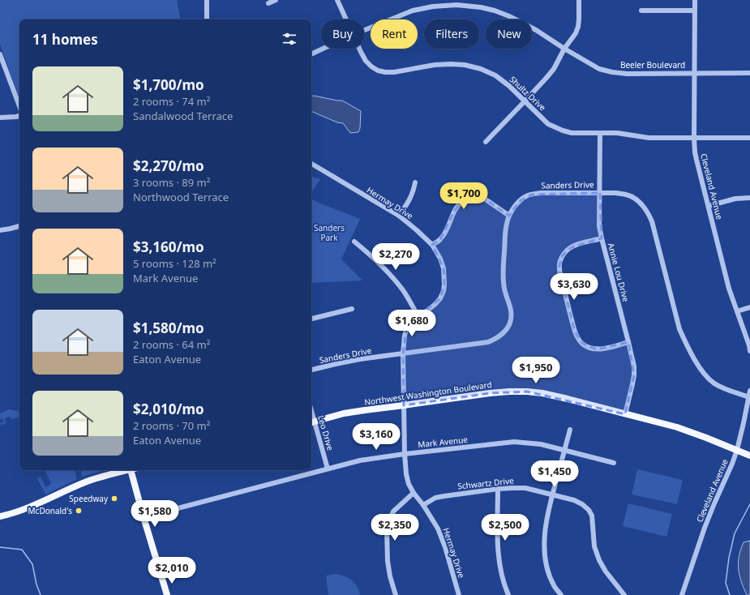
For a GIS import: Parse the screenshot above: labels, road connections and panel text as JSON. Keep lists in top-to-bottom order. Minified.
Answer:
{"streets":{"main road":["Northwest Washington Boulevard"],"street":["Beeler Boulevard","Shultz Drive","Sanders Drive","Cleveland Avenue","Hermay Drive","Annie Lou Drive","Leo Drive","Mark Avenue","Schwartz Drive"]},"crossings":[["Beeler Boulevard","Cleveland Avenue"],["Shultz Drive","Cleveland Avenue"],["Shultz Drive","Annie Lou Drive"],["Sanders Drive","Cleveland Avenue"],["Sanders Drive","Hermay Drive"],["Sanders Drive","Annie Lou Drive"],["Cleveland Avenue","Northwest Washington Boulevard"],["Hermay Drive","Northwest Washington Boulevard"],["Hermay Drive","Mark Avenue"],["Hermay Drive","Schwartz Drive"],["Annie Lou Drive","Northwest Washington Boulevard"],["Northwest Washington Boulevard","Leo Drive"],["Leo Drive","Mark Avenue"]],"parks":["Sanders Park"],"places":["Speedway","McDonald's"],"page":{"chip":["Buy","Rent","Filters","New"],"heading":"11 homes","list":[{"name":"$1,700/mo","note":"2 rooms · 74 m² · Sandalwood Terrace"},{"name":"$2,270/mo","note":"3 rooms · 89 m² · Northwood Terrace"},{"name":"$3,160/mo","note":"5 rooms · 128 m² · Mark Avenue"},{"name":"$1,580/mo","note":"2 rooms · 64 m² · Eaton Avenue"},{"name":"$2,010/mo","note":"2 rooms · 70 m² · Eaton Avenue"}],"price":["$1,700","$2,270","$3,630","$1,680","$1,950","$3,160","$1,450","$1,580","$2,350","$2,500","$2,010"]}}
